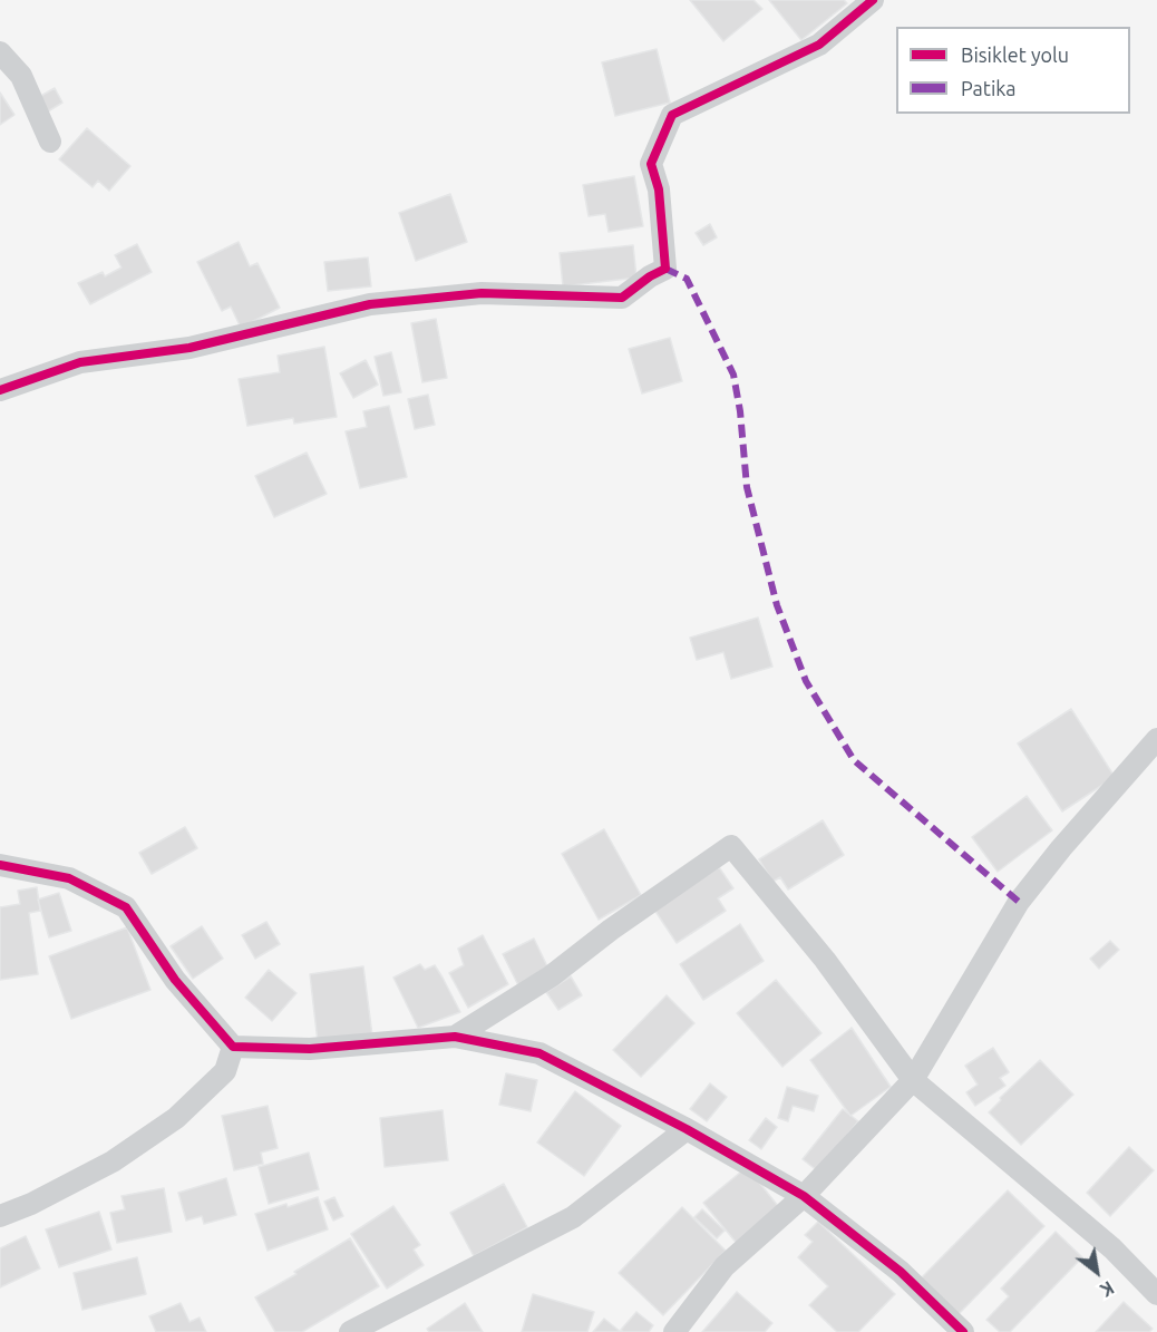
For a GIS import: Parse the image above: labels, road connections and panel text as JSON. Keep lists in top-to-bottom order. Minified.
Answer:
{"legend":["Bisiklet yolu","Patika"],"north":"bottom right"}
